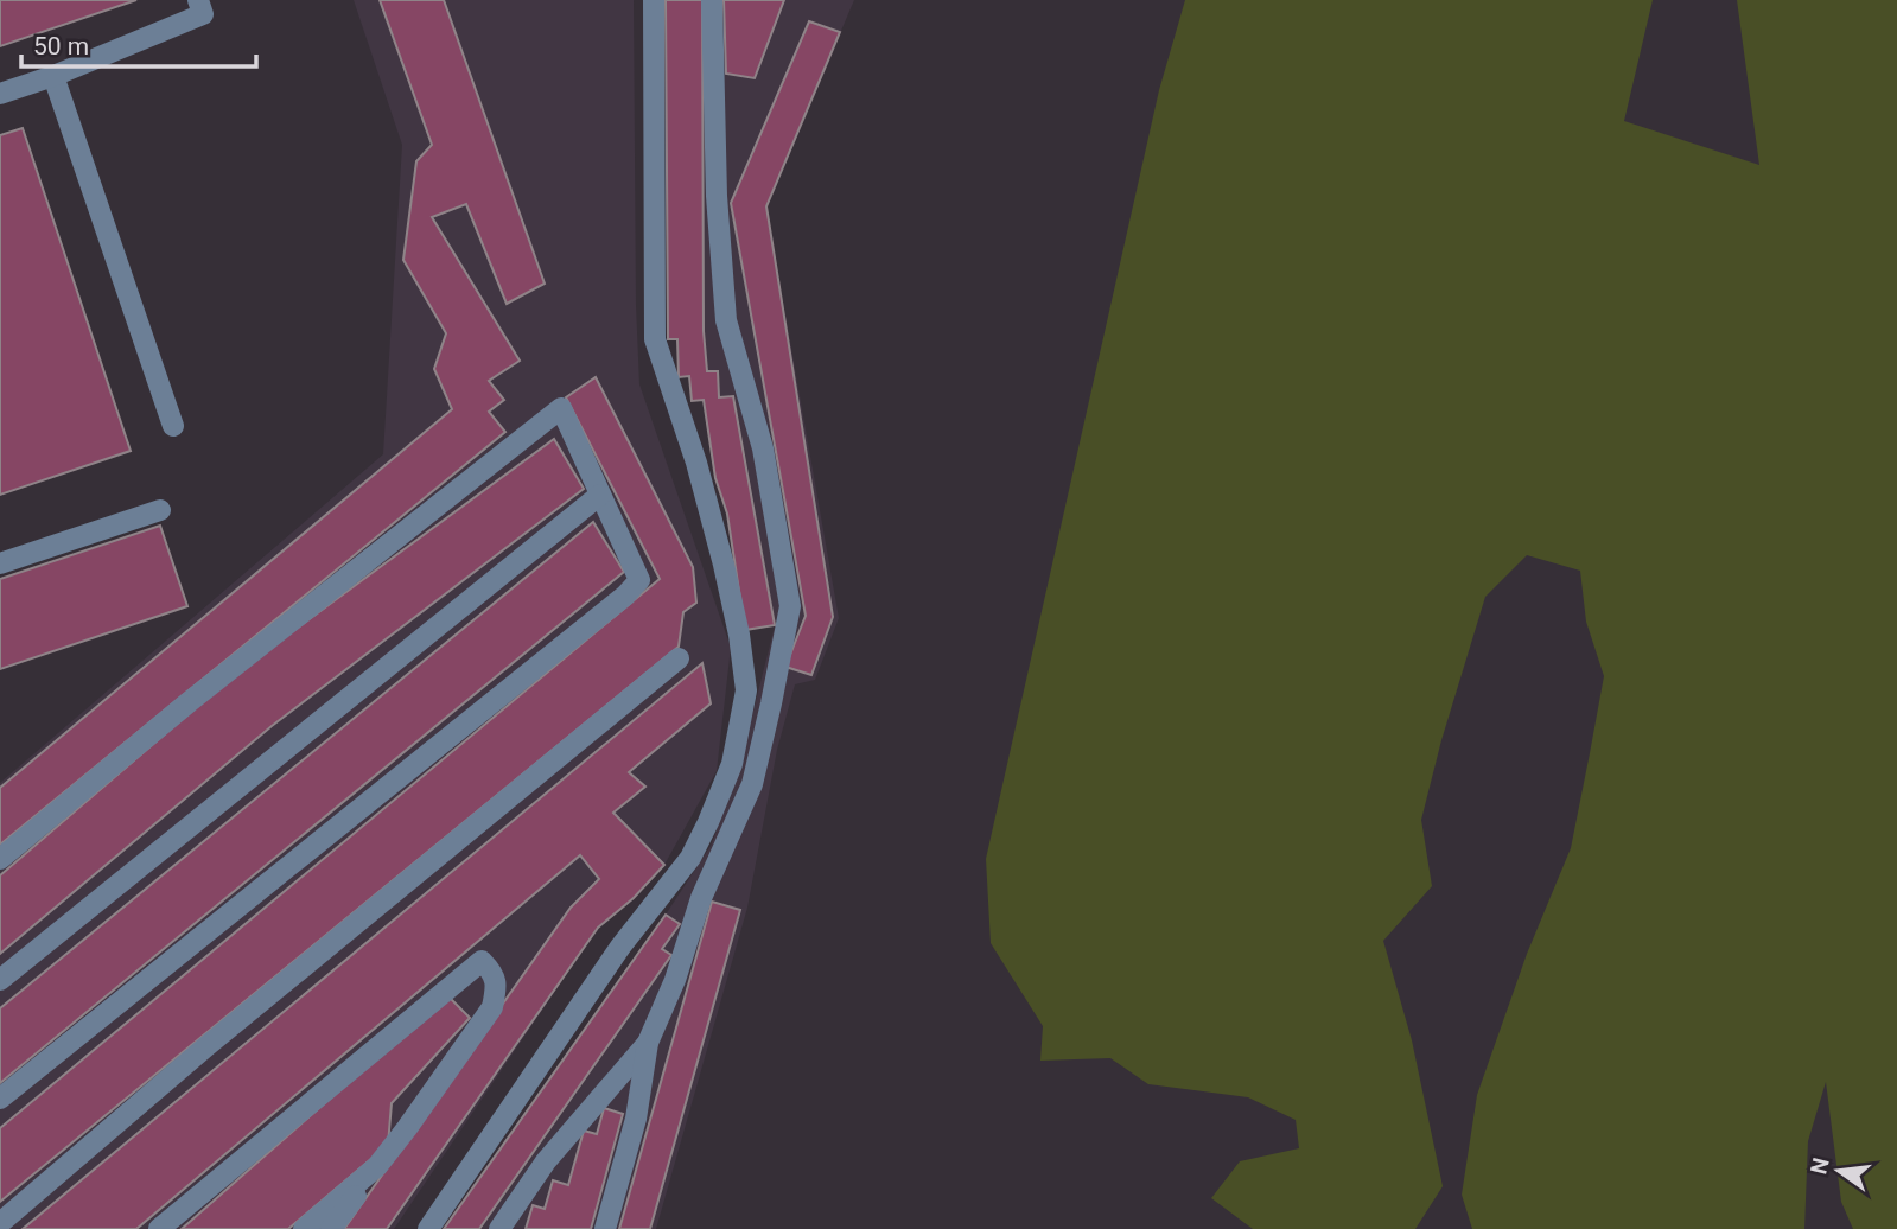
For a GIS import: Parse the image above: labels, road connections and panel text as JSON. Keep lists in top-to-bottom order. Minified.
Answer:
{"scale_bar":"50 m","north":"left"}
